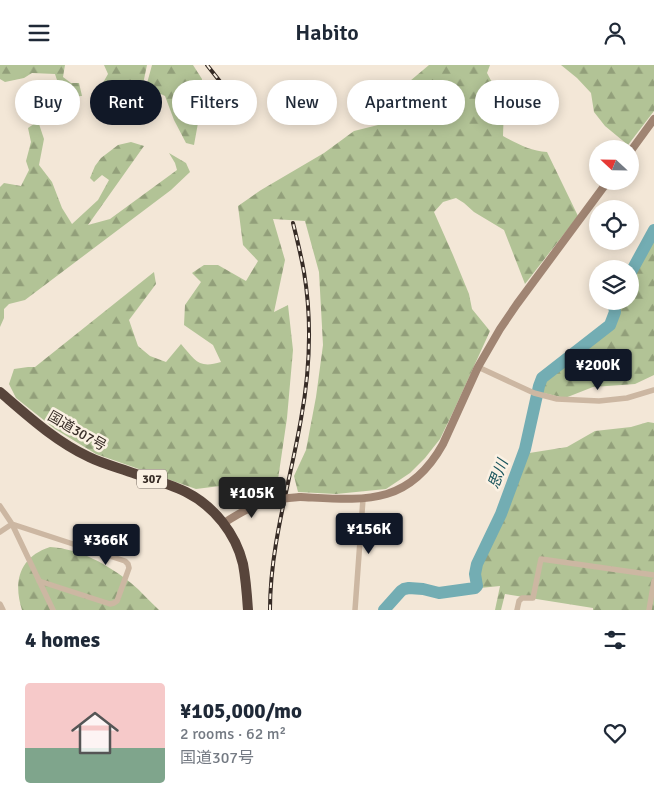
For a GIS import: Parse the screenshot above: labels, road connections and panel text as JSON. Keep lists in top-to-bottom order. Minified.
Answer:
{"streets":{"highway":["国道307号","307"]},"water":["思川"],"north":"left","page":{"header":"Habito","chip":["Buy","Rent","Filters","New","Apartment","House"],"price":["¥200K","¥105K","¥156K","¥366K"],"heading":"4 homes","list":[{"name":"¥105,000/mo","note":"2 rooms · 62 m² · 国道307号"}]}}
